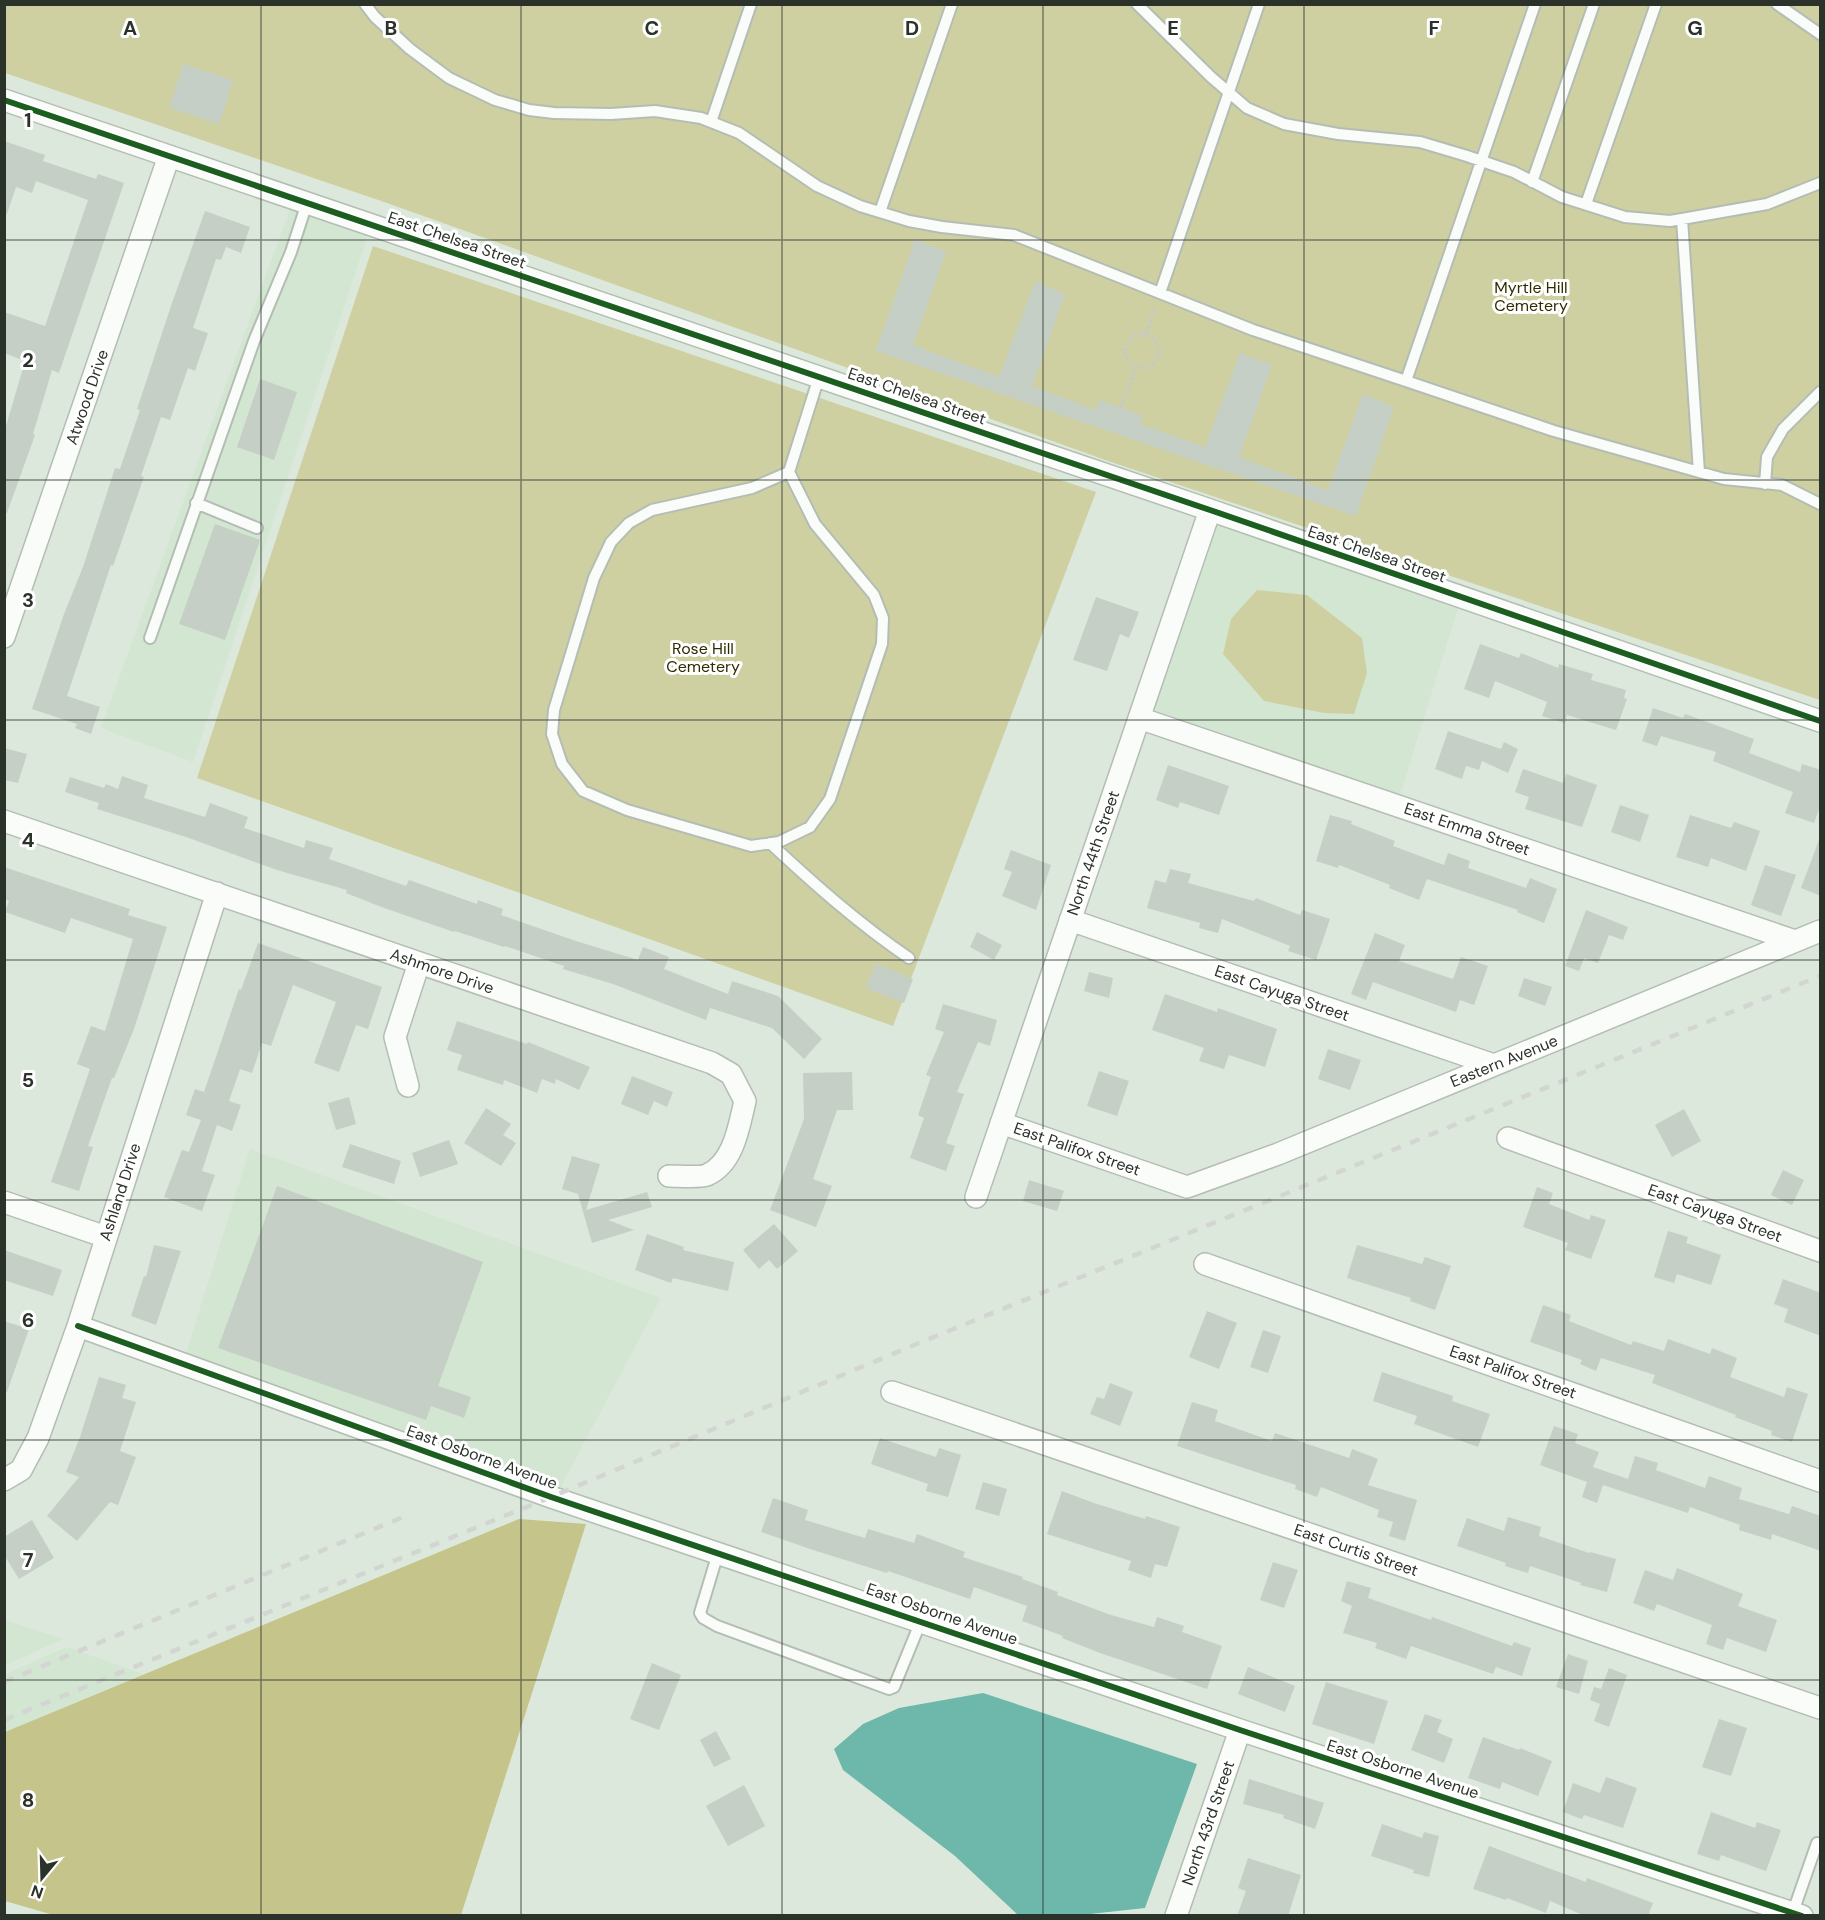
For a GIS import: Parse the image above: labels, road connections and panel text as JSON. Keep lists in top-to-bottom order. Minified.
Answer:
{"streets":{"street":["East Chelsea Street","Atwood Drive","East Emma Street","North 44th Street","Ashmore Drive","East Cayuga Street","Eastern Avenue","East Palifox Street","Ashland Drive","East Osborne Avenue","East Curtis Street","North 43rd Street"]},"crossings":[["East Chelsea Street","Atwood Drive"],["East Chelsea Street","North 44th Street"],["East Emma Street","North 44th Street"],["East Emma Street","Eastern Avenue"],["North 44th Street","East Cayuga Street"],["North 44th Street","East Palifox Street"],["Ashmore Drive","Ashland Drive"],["East Cayuga Street","Eastern Avenue"],["Eastern Avenue","East Palifox Street"],["Ashland Drive","East Osborne Avenue"],["East Osborne Avenue","North 43rd Street"]],"parks":["Myrtle Hill Cemetery","Rose Hill Cemetery"],"north":"bottom","grid":{"columns":["A","B","C","D","E","F","G"],"rows":["1","2","3","4","5","6","7","8"]}}
